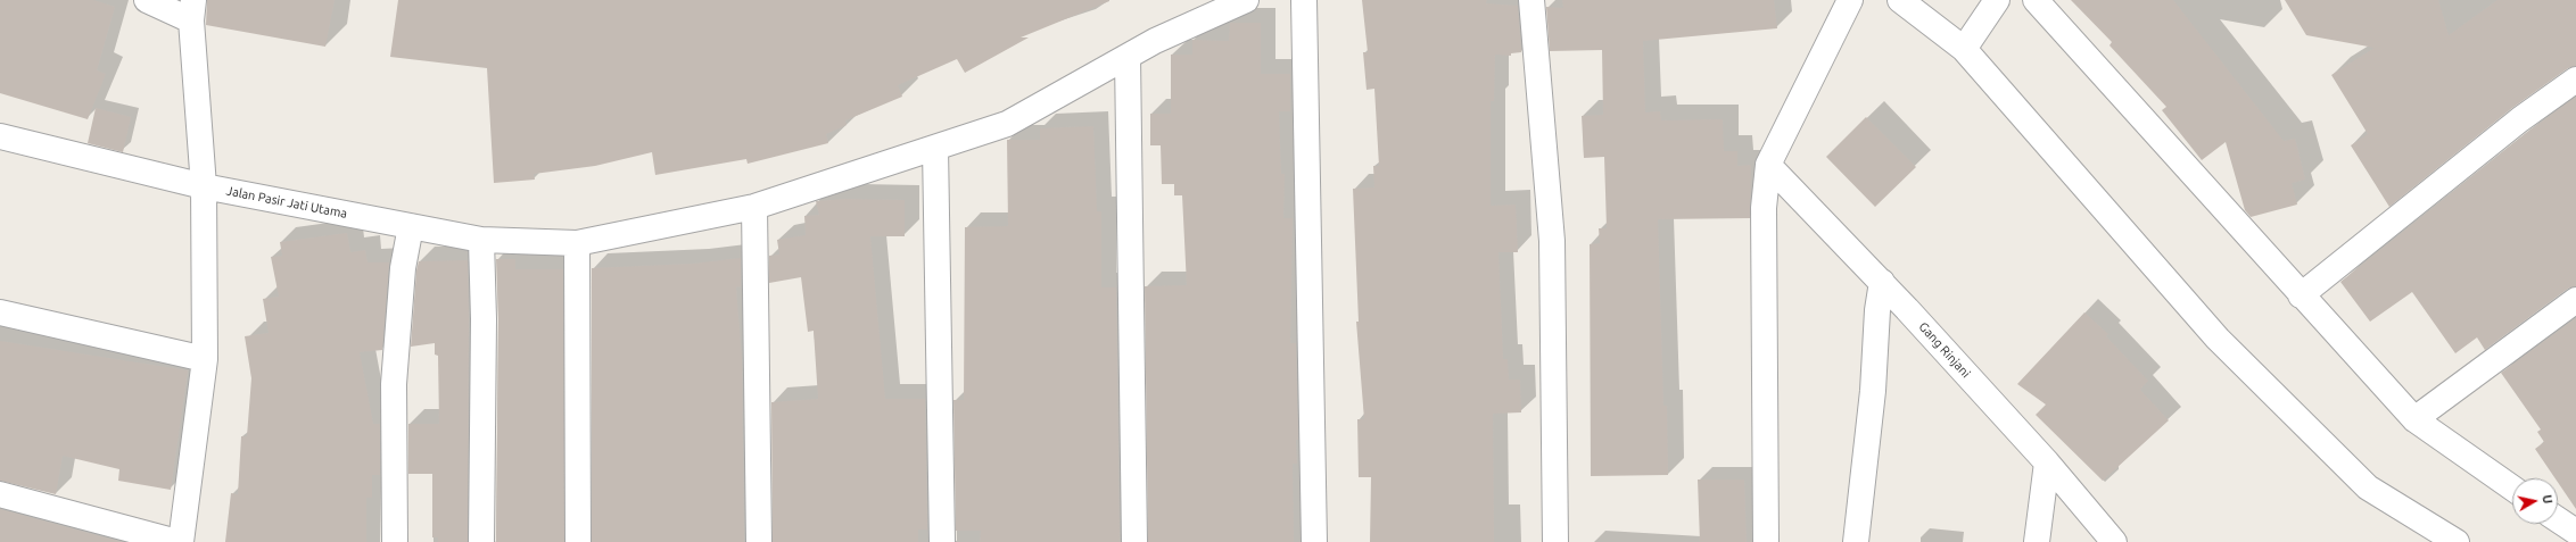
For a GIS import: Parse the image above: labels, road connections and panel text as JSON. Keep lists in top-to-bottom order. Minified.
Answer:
{"streets":{"street":["Jalan Pasir Jati Utama","Gang Rinjani"]},"north":"right"}
